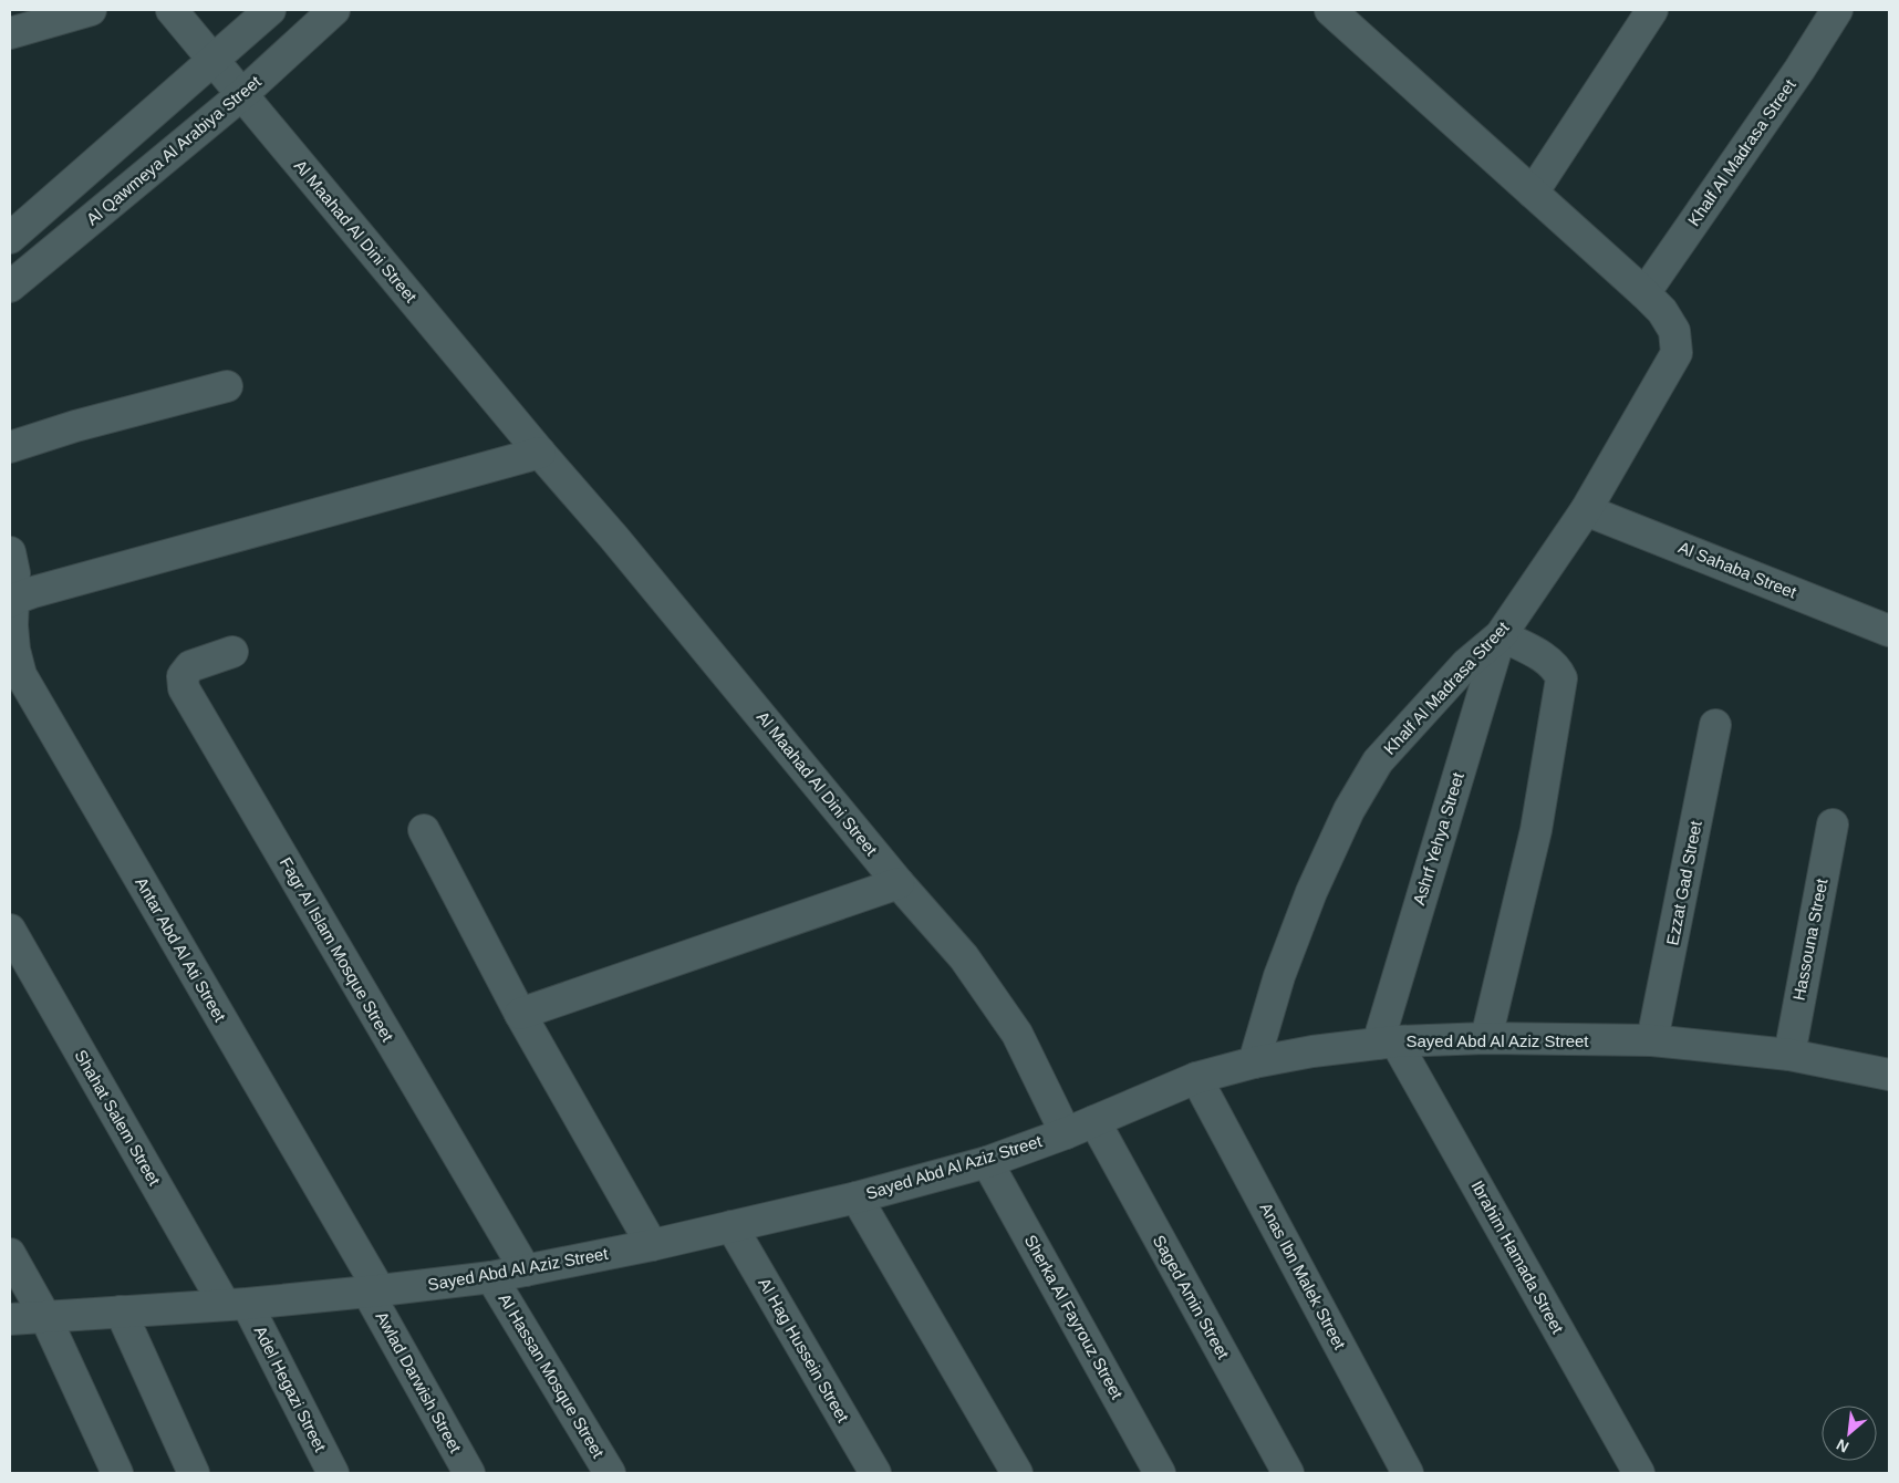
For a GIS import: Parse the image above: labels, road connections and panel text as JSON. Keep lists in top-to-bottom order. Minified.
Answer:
{"streets":{"street":["Al Qawmeya Al Arabiya Street","Khalf Al Madrasa Street","Al Maahad Al Dini Street","Al Sahaba Street","Ashrf Yehya Street","Ezzat Gad Street","Hassouna Street","Antar Abd Al Ati Street","Fagr Al Islam Mosque Street","Sayed Abd Al Aziz Street","Shahat Salem Street","Ibrahim Hamada Street","Anas Ibn Malek Street","Saged Amin Street","Sherka Al Fayrouz Street","Al Hag Hussein Street","Al Hassan Mosque Street","Awlad Darwish Street","Adel Hegazi Street"]},"crossings":[["Al Qawmeya Al Arabiya Street","Al Maahad Al Dini Street"],["Khalf Al Madrasa Street","Al Sahaba Street"],["Khalf Al Madrasa Street","Ashrf Yehya Street"],["Khalf Al Madrasa Street","Sayed Abd Al Aziz Street"],["Al Maahad Al Dini Street","Sayed Abd Al Aziz Street"],["Ashrf Yehya Street","Sayed Abd Al Aziz Street"],["Ashrf Yehya Street","Ibrahim Hamada Street"],["Ezzat Gad Street","Sayed Abd Al Aziz Street"],["Hassouna Street","Sayed Abd Al Aziz Street"],["Antar Abd Al Ati Street","Sayed Abd Al Aziz Street"],["Antar Abd Al Ati Street","Awlad Darwish Street"],["Fagr Al Islam Mosque Street","Sayed Abd Al Aziz Street"],["Sayed Abd Al Aziz Street","Shahat Salem Street"],["Sayed Abd Al Aziz Street","Ibrahim Hamada Street"],["Sayed Abd Al Aziz Street","Anas Ibn Malek Street"],["Sayed Abd Al Aziz Street","Saged Amin Street"],["Sayed Abd Al Aziz Street","Sherka Al Fayrouz Street"],["Sayed Abd Al Aziz Street","Al Hag Hussein Street"],["Sayed Abd Al Aziz Street","Al Hassan Mosque Street"],["Sayed Abd Al Aziz Street","Awlad Darwish Street"],["Sayed Abd Al Aziz Street","Adel Hegazi Street"],["Shahat Salem Street","Adel Hegazi Street"]],"north":"bottom left"}
